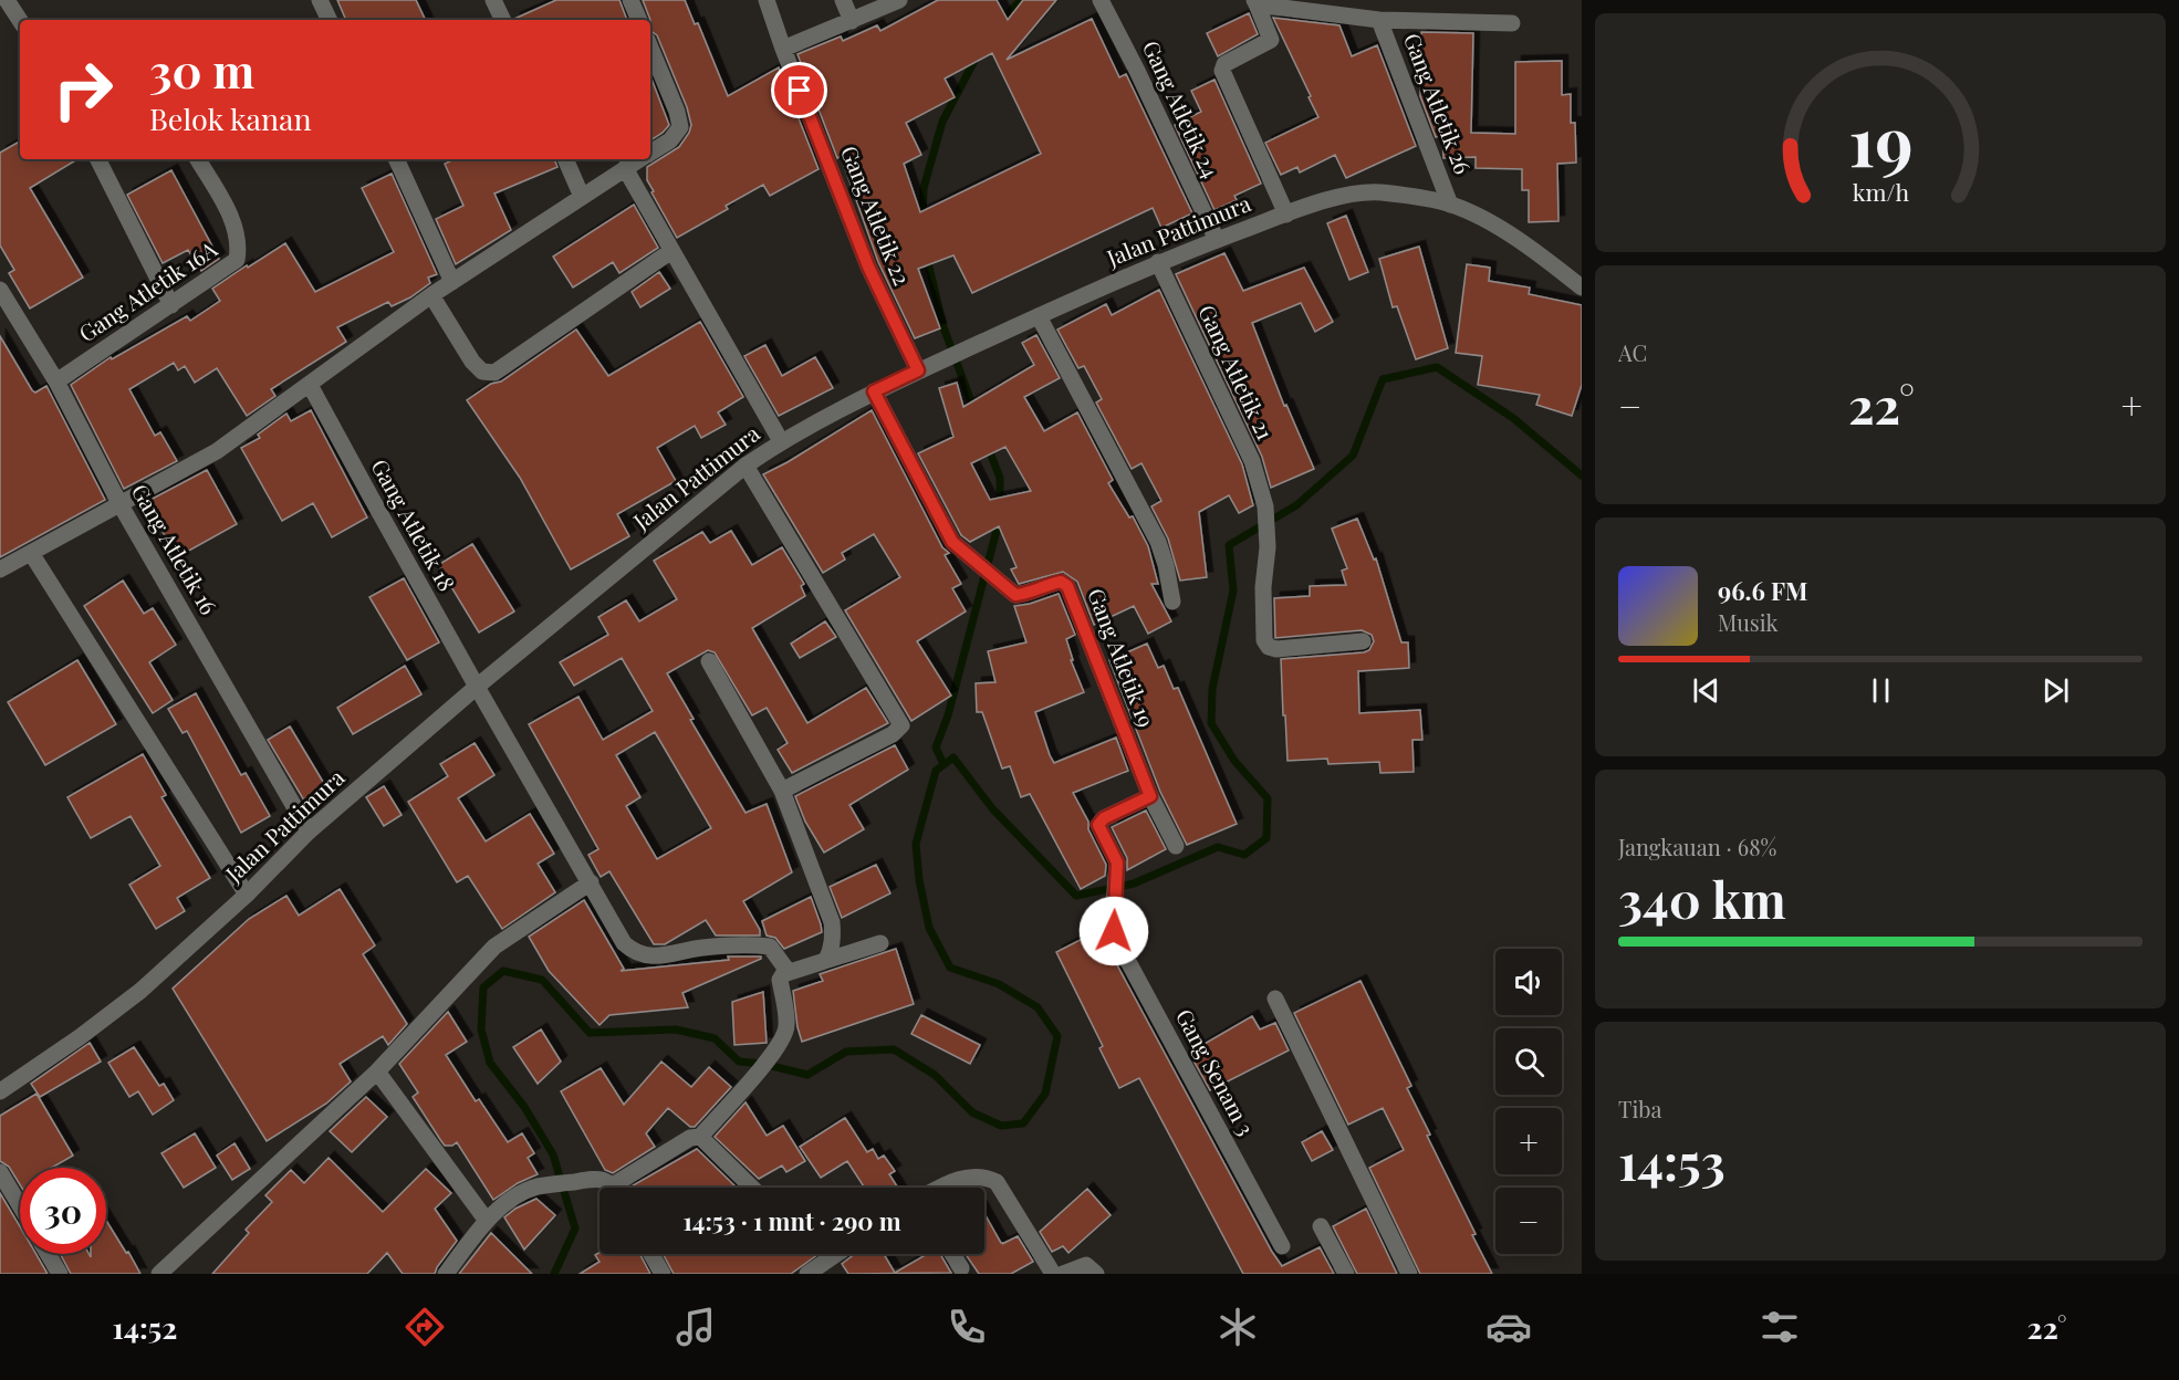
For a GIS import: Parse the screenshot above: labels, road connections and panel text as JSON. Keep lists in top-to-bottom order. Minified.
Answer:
{"streets":{"street":["Gang Atletik 26","Gang Atletik 24","Gang Atletik 22","Jalan Pattimura","Gang Atletik 16A","Gang Atletik 21","Gang Atletik 18","Gang Atletik 16","Gang Atletik 19","Gang Senam 3"]},"crossings":[["Gang Atletik 26","Jalan Pattimura"],["Gang Atletik 24","Jalan Pattimura"],["Gang Atletik 22","Jalan Pattimura"],["Jalan Pattimura","Gang Atletik 21"],["Jalan Pattimura","Gang Atletik 18"],["Jalan Pattimura","Gang Atletik 16"],["Jalan Pattimura","Gang Atletik 19"],["Gang Atletik 16A","Gang Atletik 16"],["Gang Atletik 19","Gang Senam 3"]],"page":{"turn":["30 m","Belok kanan"],"tile":["AC",["Jangkauan · 68%","340 km"],["Tiba","14:53"]],"heat":["−","22°","+"],"song":["96.6 FM","Musik"],"map_buttons":["+","−"],"limit":"30","trip":"14:53 · 1 mnt · 290 m","tabs":["14:52","22°"],"gauge":["19","km/h"]}}
